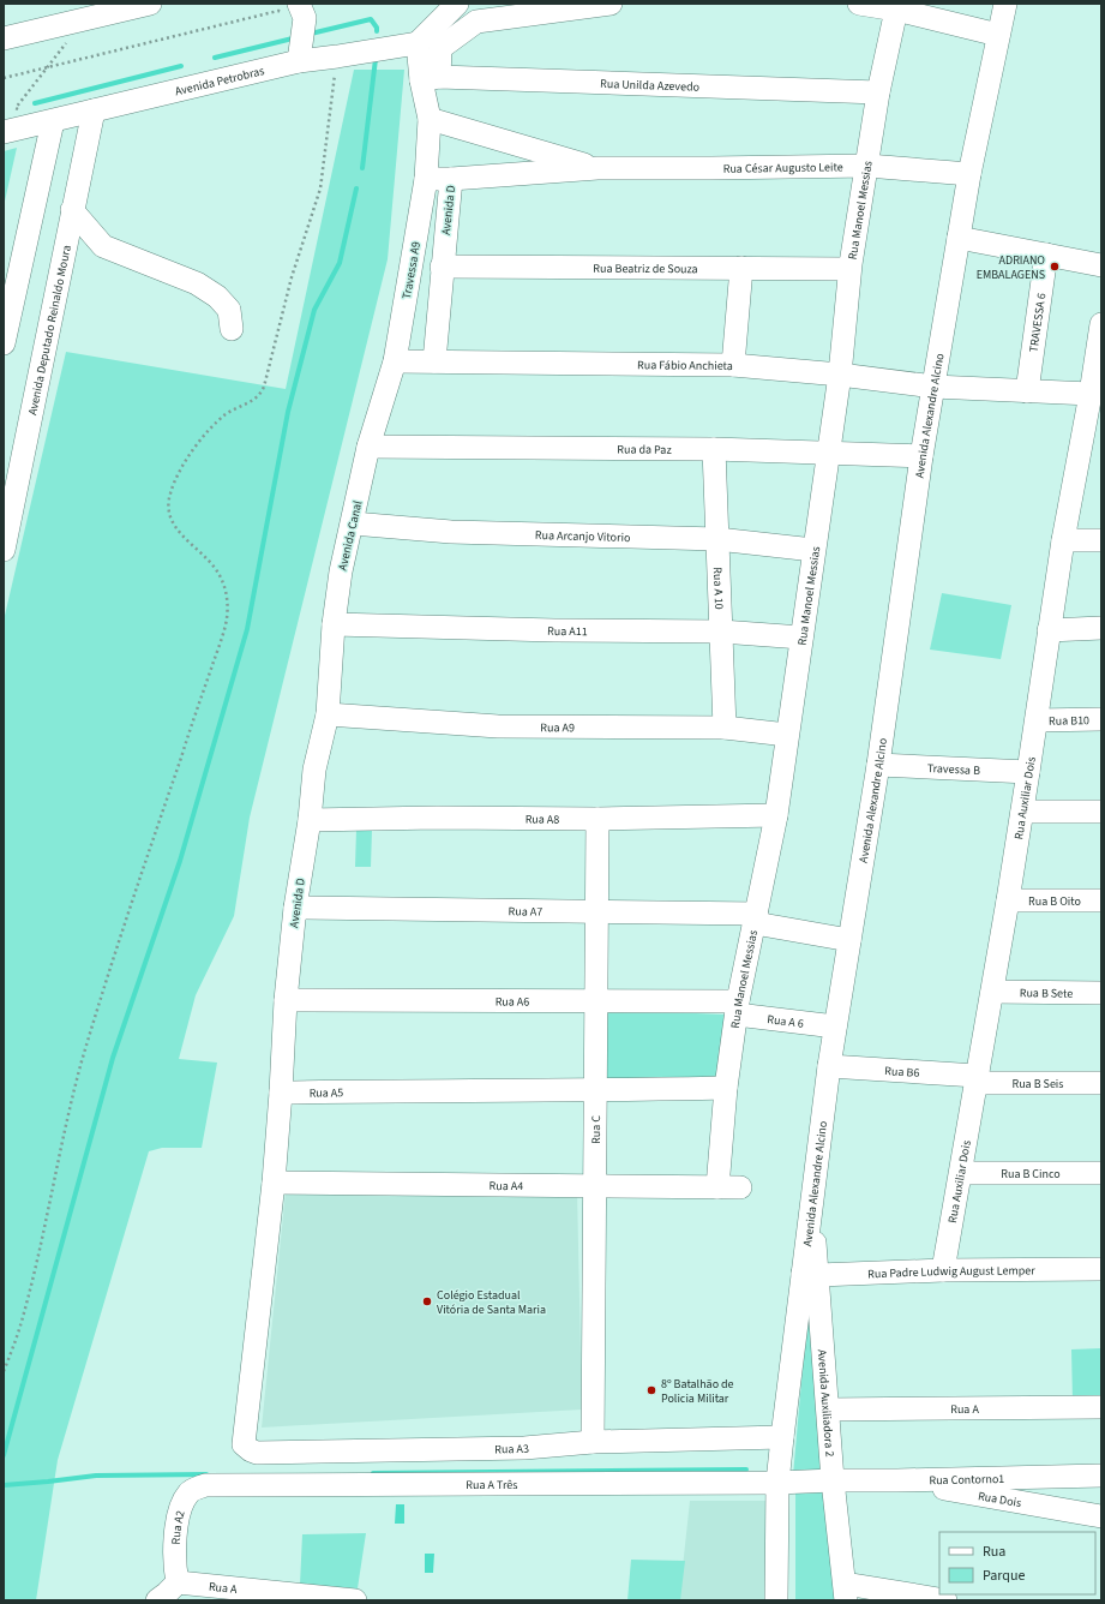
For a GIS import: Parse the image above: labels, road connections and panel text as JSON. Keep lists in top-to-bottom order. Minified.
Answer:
{"streets":{"street":["Avenida Petrobras","Rua Unilda Azevedo","Rua César Augusto Leite","Avenida D","Rua Manoel Messias","Rua Beatriz de Souza","Travessa A9","TRAVESSA 6","Avenida Deputado Reinaldo Moura","Rua Fábio Anchieta","Avenida Alexandre Alcino","Rua da Paz","Avenida Canal","Rua Arcanjo Vitorio","Rua A 10","Rua A11","Rua B10","Rua A9","Travessa B","Rua Auxiliar Dois","Rua A8","Rua B Oito","Rua A7","Rua B Sete","Rua A6","Rua A 6","Rua B6","Rua B Seis","Rua A5","Rua C","Rua B Cinco","Rua A4","Rua Padre Ludwig August Lemper","Avenida Auxiliadora 2","Rua A","Rua A3","Rua Contorno1","Rua A Três","Rua Dois","Rua A2"]},"crossings":[["Avenida Petrobras","Avenida D"],["Avenida Petrobras","Avenida Deputado Reinaldo Moura"],["Rua Unilda Azevedo","Avenida D"],["Rua Unilda Azevedo","Rua Manoel Messias"],["Rua César Augusto Leite","Avenida D"],["Rua César Augusto Leite","Rua Manoel Messias"],["Rua César Augusto Leite","Avenida Alexandre Alcino"],["Avenida D","Rua Beatriz de Souza"],["Avenida D","Travessa A9"],["Avenida D","Rua Fábio Anchieta"],["Avenida D","Avenida Canal"],["Avenida D","Rua A9"],["Avenida D","Rua A8"],["Avenida D","Rua A7"],["Avenida D","Rua A6"],["Avenida D","Rua A5"],["Rua Manoel Messias","Rua Beatriz de Souza"],["Rua Manoel Messias","Rua Fábio Anchieta"],["Rua Manoel Messias","Rua da Paz"],["Rua Manoel Messias","Rua Arcanjo Vitorio"],["Rua Manoel Messias","Rua A11"],["Rua Manoel Messias","Rua A9"],["Rua Manoel Messias","Rua A8"],["Rua Manoel Messias","Rua A7"],["Rua Manoel Messias","Rua A6"],["Rua Manoel Messias","Rua A 6"],["Rua Manoel Messias","Rua A5"],["Rua Manoel Messias","Rua A4"],["Travessa A9","Avenida Canal"],["TRAVESSA 6","Rua Fábio Anchieta"],["Rua Fábio Anchieta","Avenida Alexandre Alcino"],["Rua Fábio Anchieta","Rua Auxiliar Dois"],["Avenida Alexandre Alcino","Rua da Paz"],["Avenida Alexandre Alcino","Travessa B"],["Avenida Alexandre Alcino","Rua A7"],["Avenida Alexandre Alcino","Rua A 6"],["Avenida Alexandre Alcino","Rua B6"],["Avenida Alexandre Alcino","Rua Padre Ludwig August Lemper"],["Avenida Alexandre Alcino","Avenida Auxiliadora 2"],["Avenida Alexandre Alcino","Rua A3"],["Avenida Alexandre Alcino","Rua A Três"],["Rua da Paz","Avenida Canal"],["Rua da Paz","Rua A 10"],["Avenida Canal","Rua Arcanjo Vitorio"],["Avenida Canal","Rua A11"],["Avenida Canal","Rua A9"],["Rua Arcanjo Vitorio","Rua A 10"],["Rua A 10","Rua A11"],["Rua A 10","Rua A9"],["Rua B10","Rua Auxiliar Dois"],["Travessa B","Rua Auxiliar Dois"],["Rua Auxiliar Dois","Rua B Oito"],["Rua Auxiliar Dois","Rua B Sete"],["Rua Auxiliar Dois","Rua B6"],["Rua Auxiliar Dois","Rua B Seis"],["Rua Auxiliar Dois","Rua B Cinco"],["Rua Auxiliar Dois","Rua Padre Ludwig August Lemper"],["Rua A8","Rua C"],["Rua A7","Rua C"],["Rua A6","Rua A 6"],["Rua A6","Rua C"],["Rua B6","Rua B Seis"],["Rua A5","Rua C"],["Rua C","Rua A4"],["Rua C","Rua A3"],["Rua A4","Rua A3"],["Rua Padre Ludwig August Lemper","Avenida Auxiliadora 2"],["Avenida Auxiliadora 2","Rua A"],["Avenida Auxiliadora 2","Rua Contorno1"],["Avenida Auxiliadora 2","Rua A Três"],["Rua A","Rua A2"],["Rua Contorno1","Rua A Três"],["Rua Contorno1","Rua Dois"],["Rua A Três","Rua A2"]],"places":["ADRIANO EMBALAGENS","Colégio Estadual Vitória de Santa Maria","8º Batalhão de Policia Militar"],"legend":["Rua","Parque"]}
